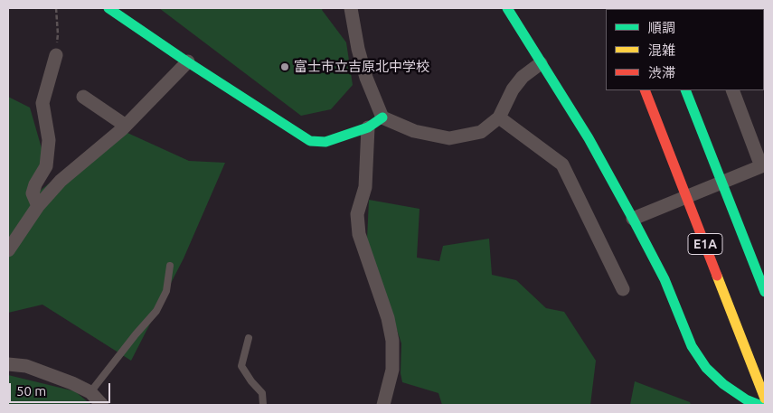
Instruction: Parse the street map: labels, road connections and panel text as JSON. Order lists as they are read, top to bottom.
{
  "streets": {
    "main road": ["E1A"]
  },
  "places": ["富士市立吉原北中学校"],
  "legend": ["順調", "混雑", "渋滞"],
  "scale_bar": "50 m"
}
